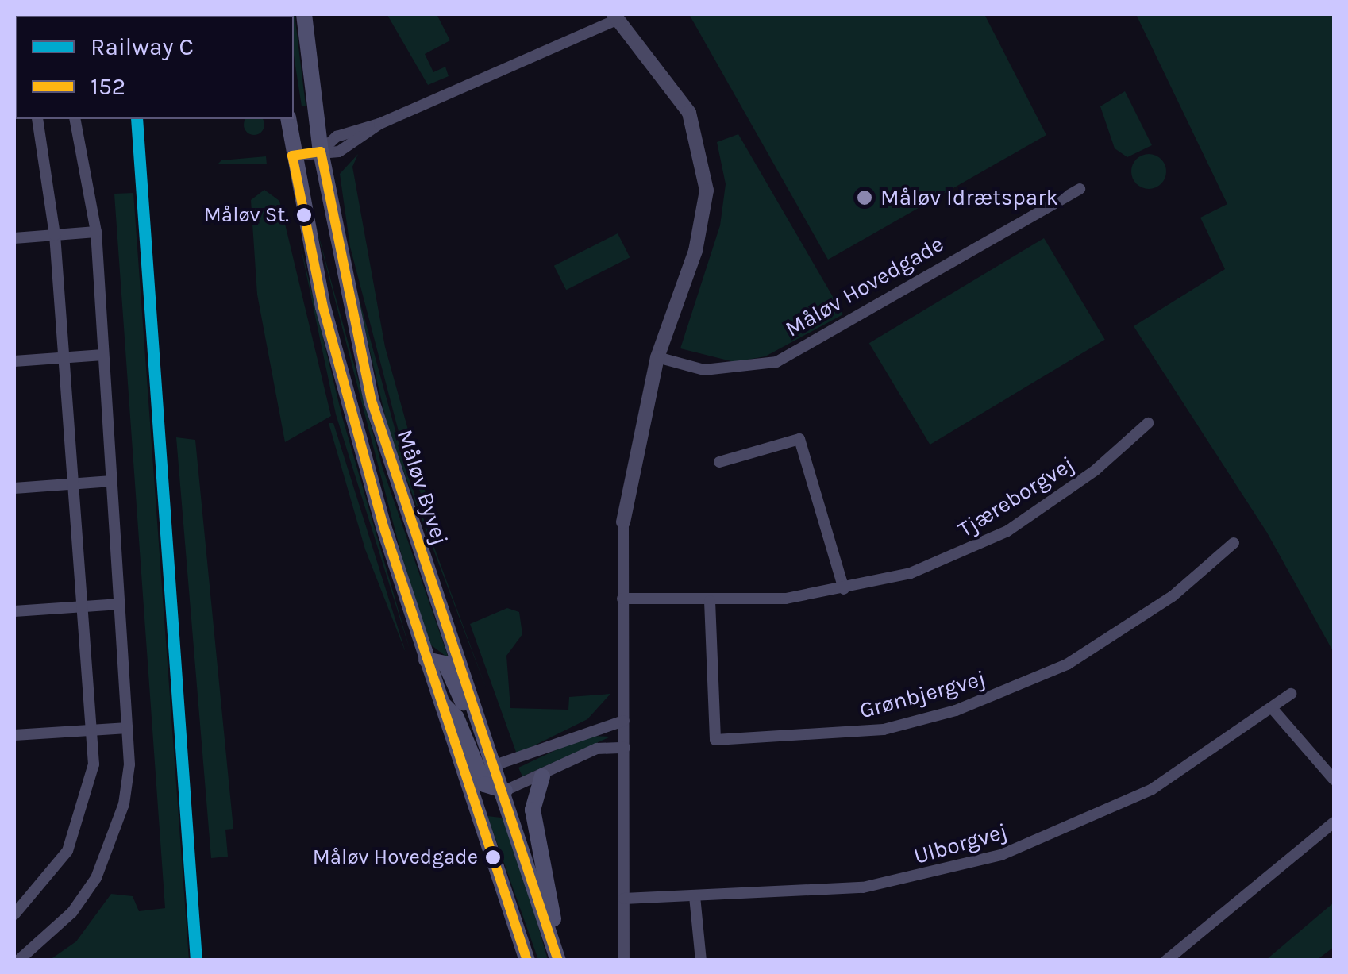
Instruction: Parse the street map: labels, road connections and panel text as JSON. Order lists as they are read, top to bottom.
{
  "streets": {
    "main road": ["Måløv Byvej"],
    "street": [
      "Måløv Hovedgade",
      "Tjæreborgvej",
      "Grønbjergvej",
      "Ulborgvej"
    ]
  },
  "crossings": [
    ["Tjæreborgvej", "Grønbjergvej"]
  ],
  "places": ["Måløv Idrætspark", "Måløv St.", "Måløv Hovedgade"],
  "lines": ["rail line C", "transit line 152"],
  "legend": ["Railway C", "152"]
}
